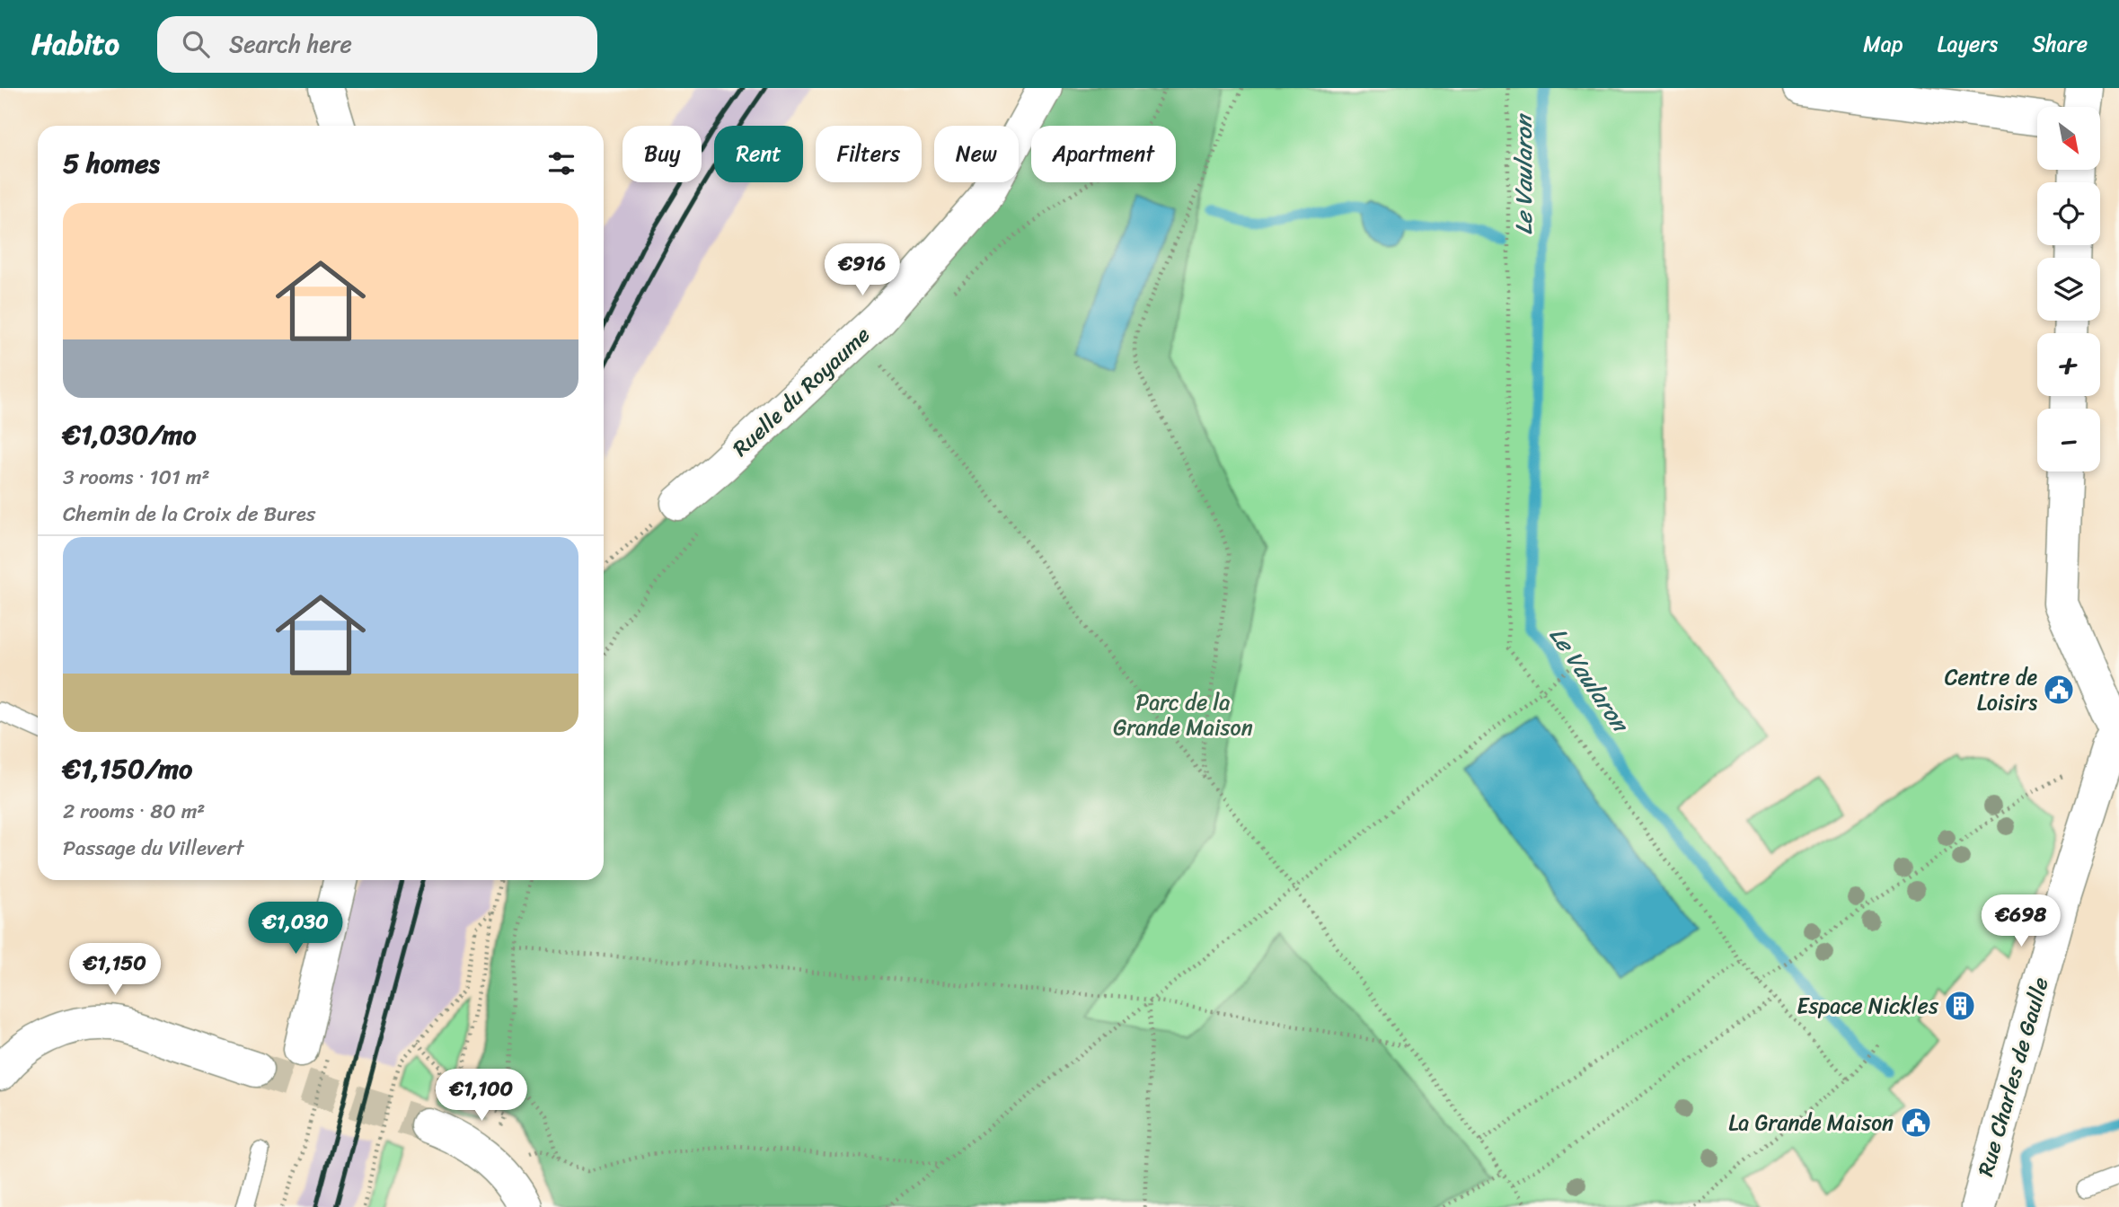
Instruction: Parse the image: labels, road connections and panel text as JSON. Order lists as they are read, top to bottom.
{
  "streets": {
    "street": ["Ruelle du Royaume", "Rue Charles de Gaulle"]
  },
  "water": ["Le Vaularon"],
  "parks": ["Parc de la Grande Maison"],
  "places": {
    "public building": ["Centre de Loisirs", "La Grande Maison"],
    "building": ["Espace Nickles"]
  },
  "north": "bottom right",
  "page": {
    "header": "Habito",
    "search": "Search here",
    "nav": ["Map", "Layers", "Share"],
    "map_buttons": ["+", "−"],
    "chip": [
      "Buy",
      "Rent",
      "Filters",
      "New",
      "Apartment"
    ],
    "heading": "5 homes",
    "list": [
      {
        "name": "€1,030/mo",
        "note": "3 rooms · 101 m² · Chemin de la Croix de Bures"
      },
      {
        "name": "€1,150/mo",
        "note": "2 rooms · 80 m² · Passage du Villevert"
      }
    ],
    "price": [
      "€916",
      "€698",
      "€1,030",
      "€1,150",
      "€1,100"
    ]
  }
}
